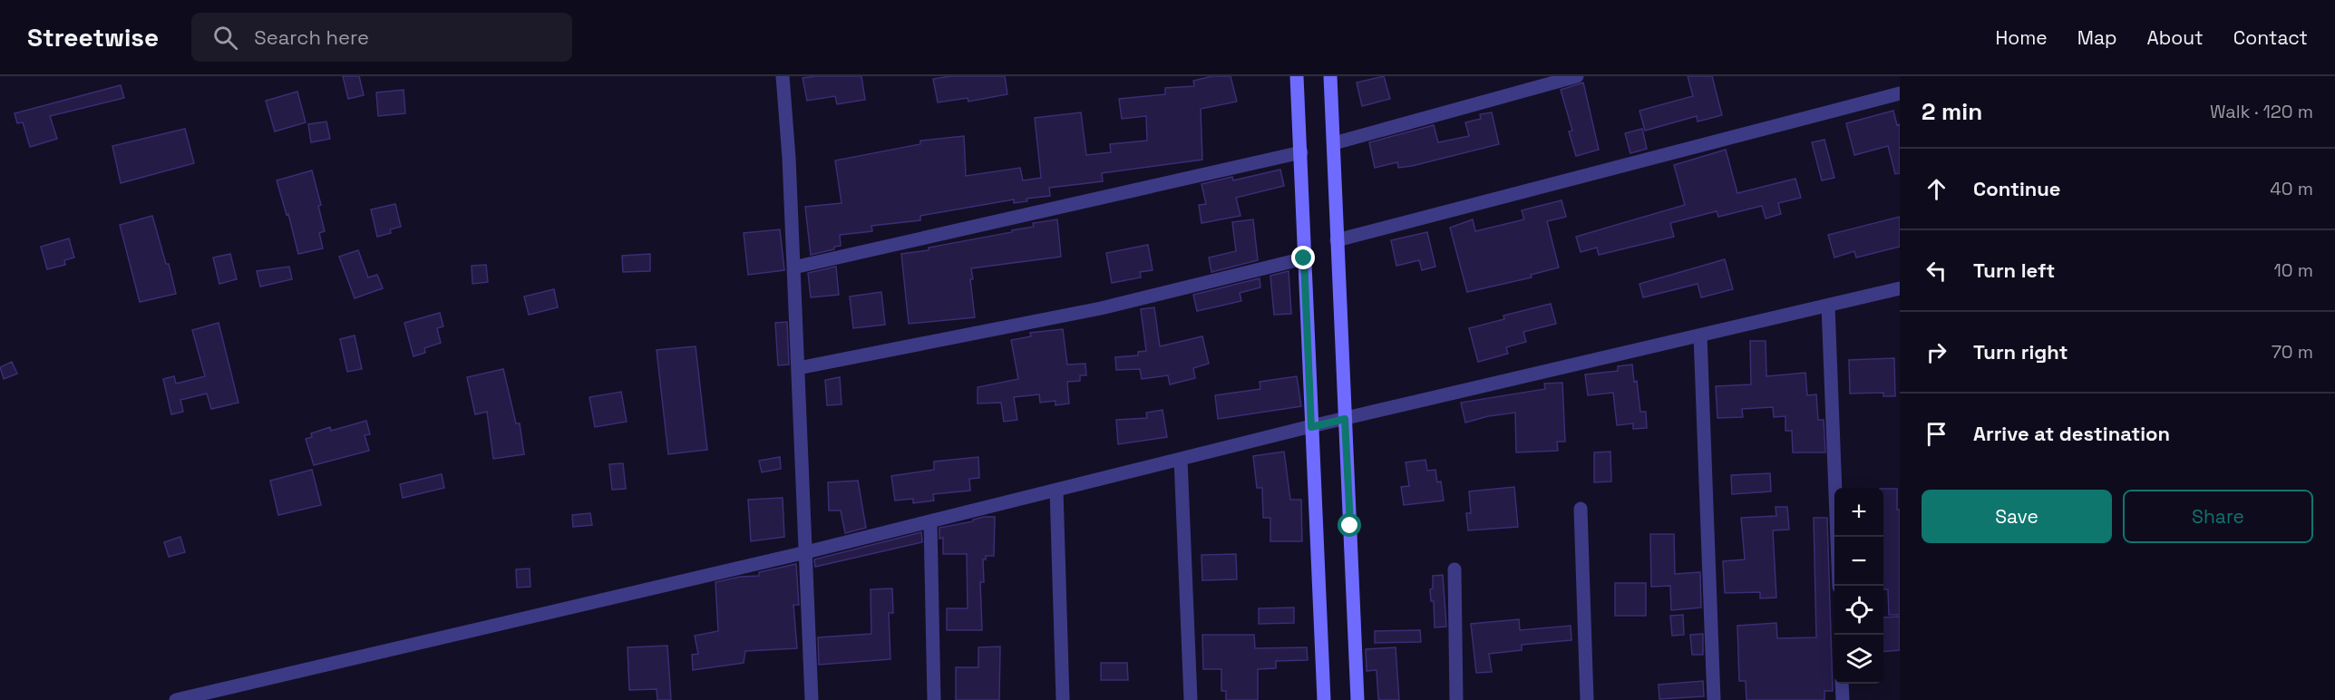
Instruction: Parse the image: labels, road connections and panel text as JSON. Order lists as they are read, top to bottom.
{
  "page": {
    "header": "Streetwise",
    "search": "Search here",
    "nav": [
      "Home",
      "Map",
      "About",
      "Contact"
    ],
    "heading": ["2 min", "Walk · 120 m"],
    "list": [
      ["Continue", "40 m"],
      ["Turn left", "10 m"],
      ["Turn right", "70 m"],
      "Arrive at destination"
    ],
    "buttons": ["Save", "Share"],
    "map_buttons": ["+", "−"]
  }
}
